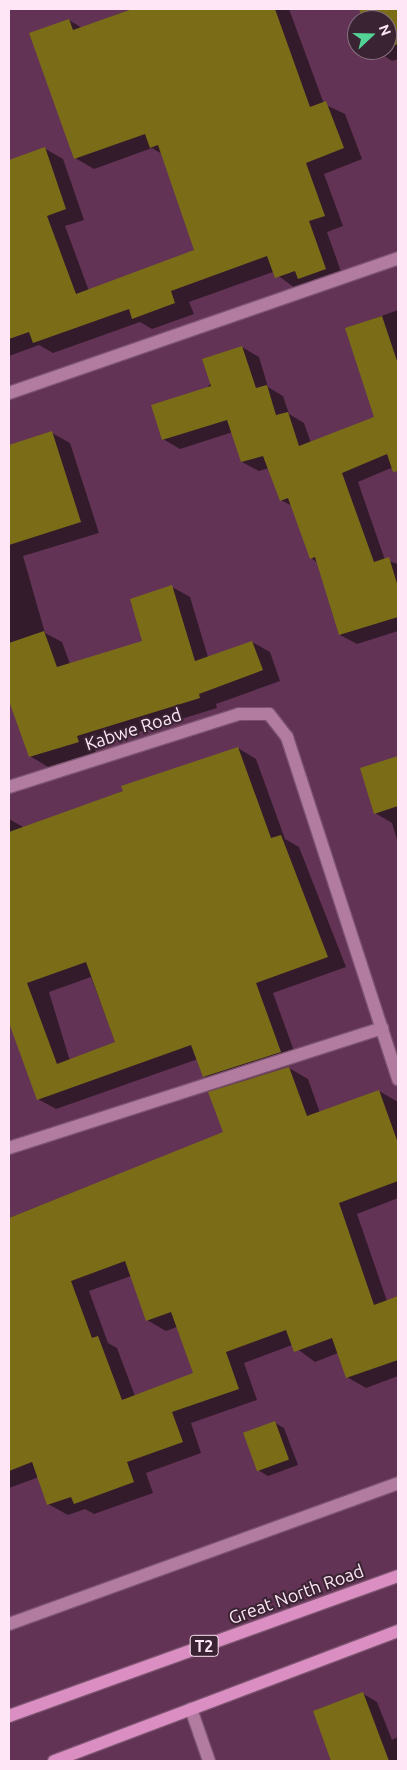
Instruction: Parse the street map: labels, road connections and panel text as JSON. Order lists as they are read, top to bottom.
{
  "streets": {
    "main road": ["Great North Road", "T2"],
    "street": ["Kabwe Road"]
  },
  "north": "right"
}
